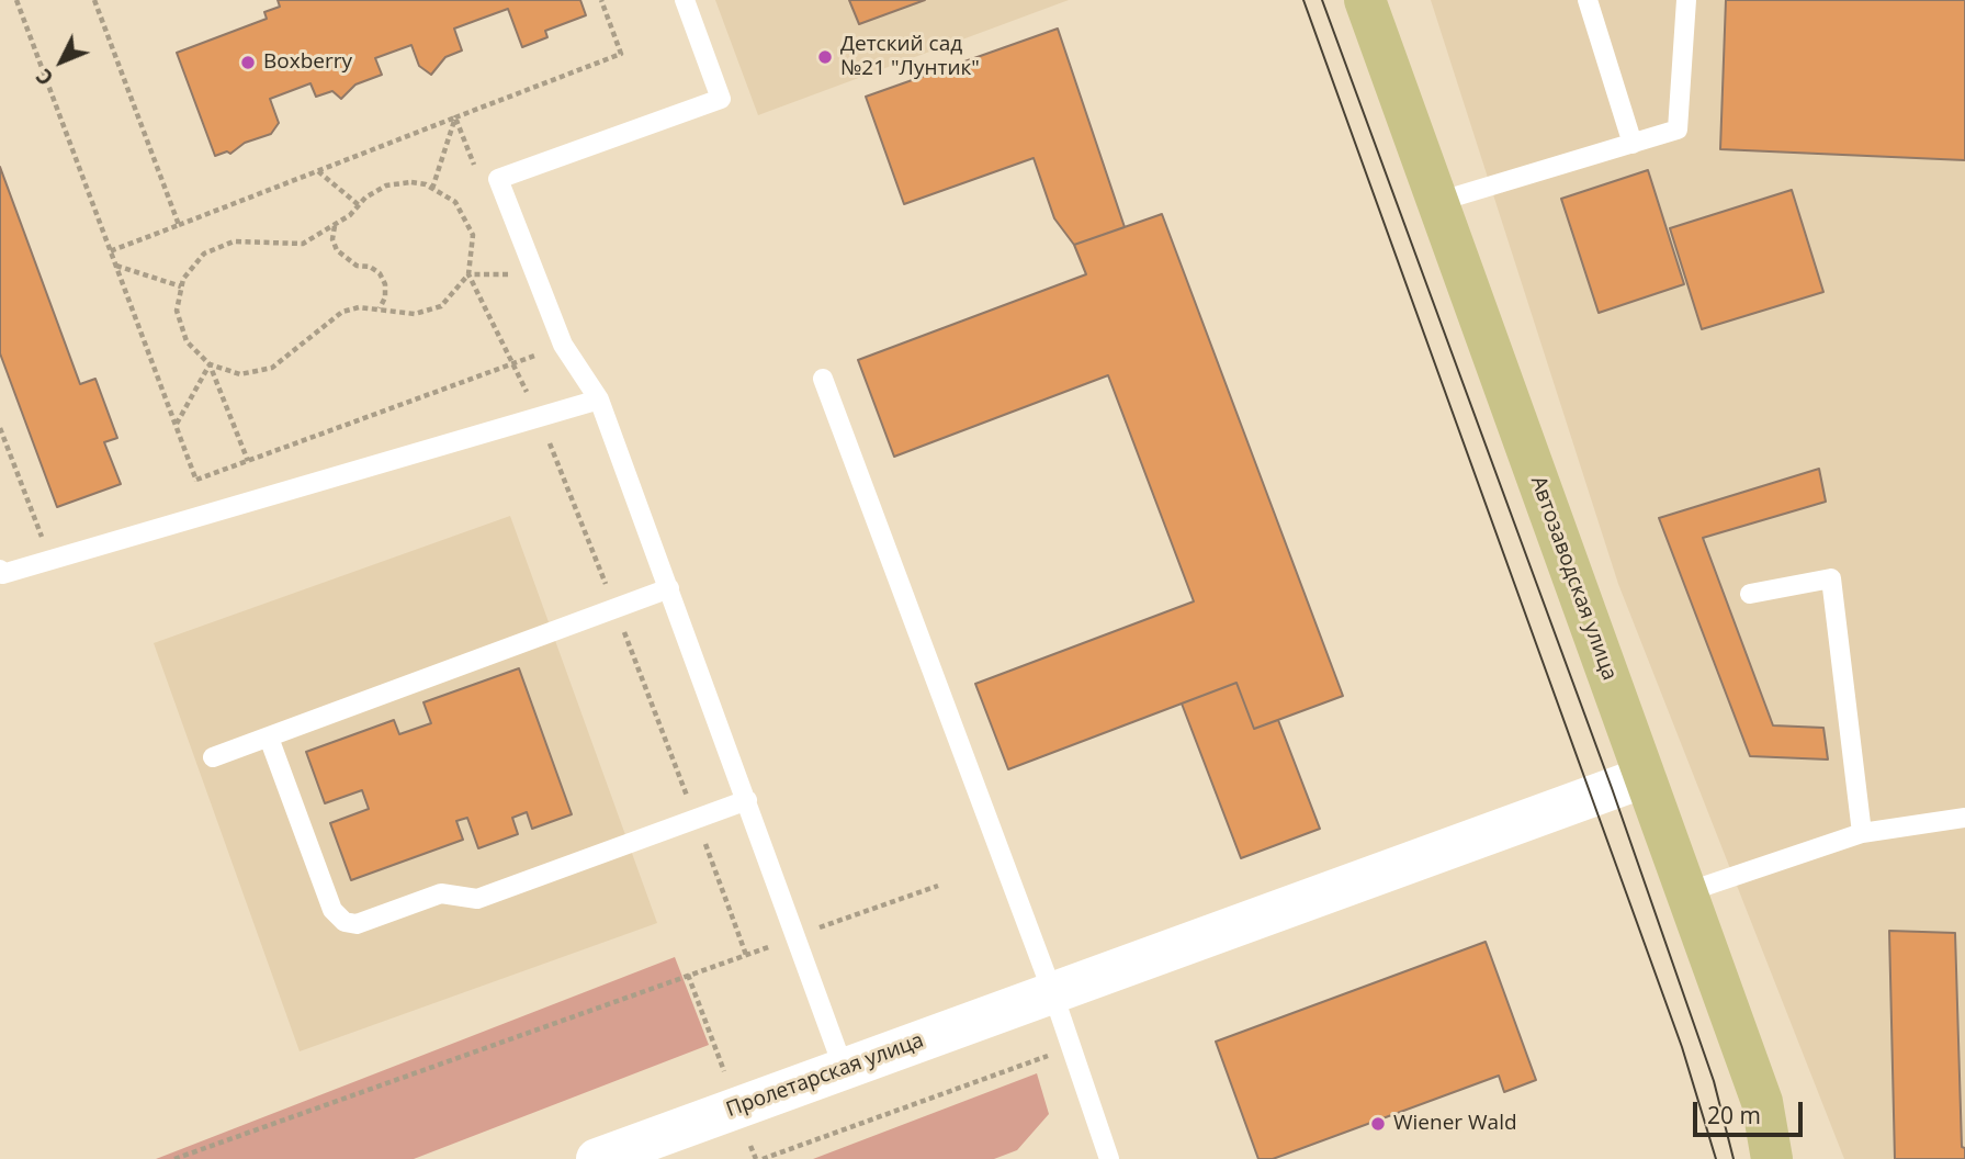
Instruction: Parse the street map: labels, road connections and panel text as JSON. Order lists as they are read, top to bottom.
{
  "streets": {
    "main road": ["Автозаводская улица"],
    "street": ["Пролетарская улица"]
  },
  "crossings": [
    ["Автозаводская улица", "Пролетарская улица"]
  ],
  "places": ["Детский сад №21 \"Лунтик\"", "Boxberry", "Wiener Wald"],
  "scale_bar": "20 m",
  "north": "bottom left"
}
